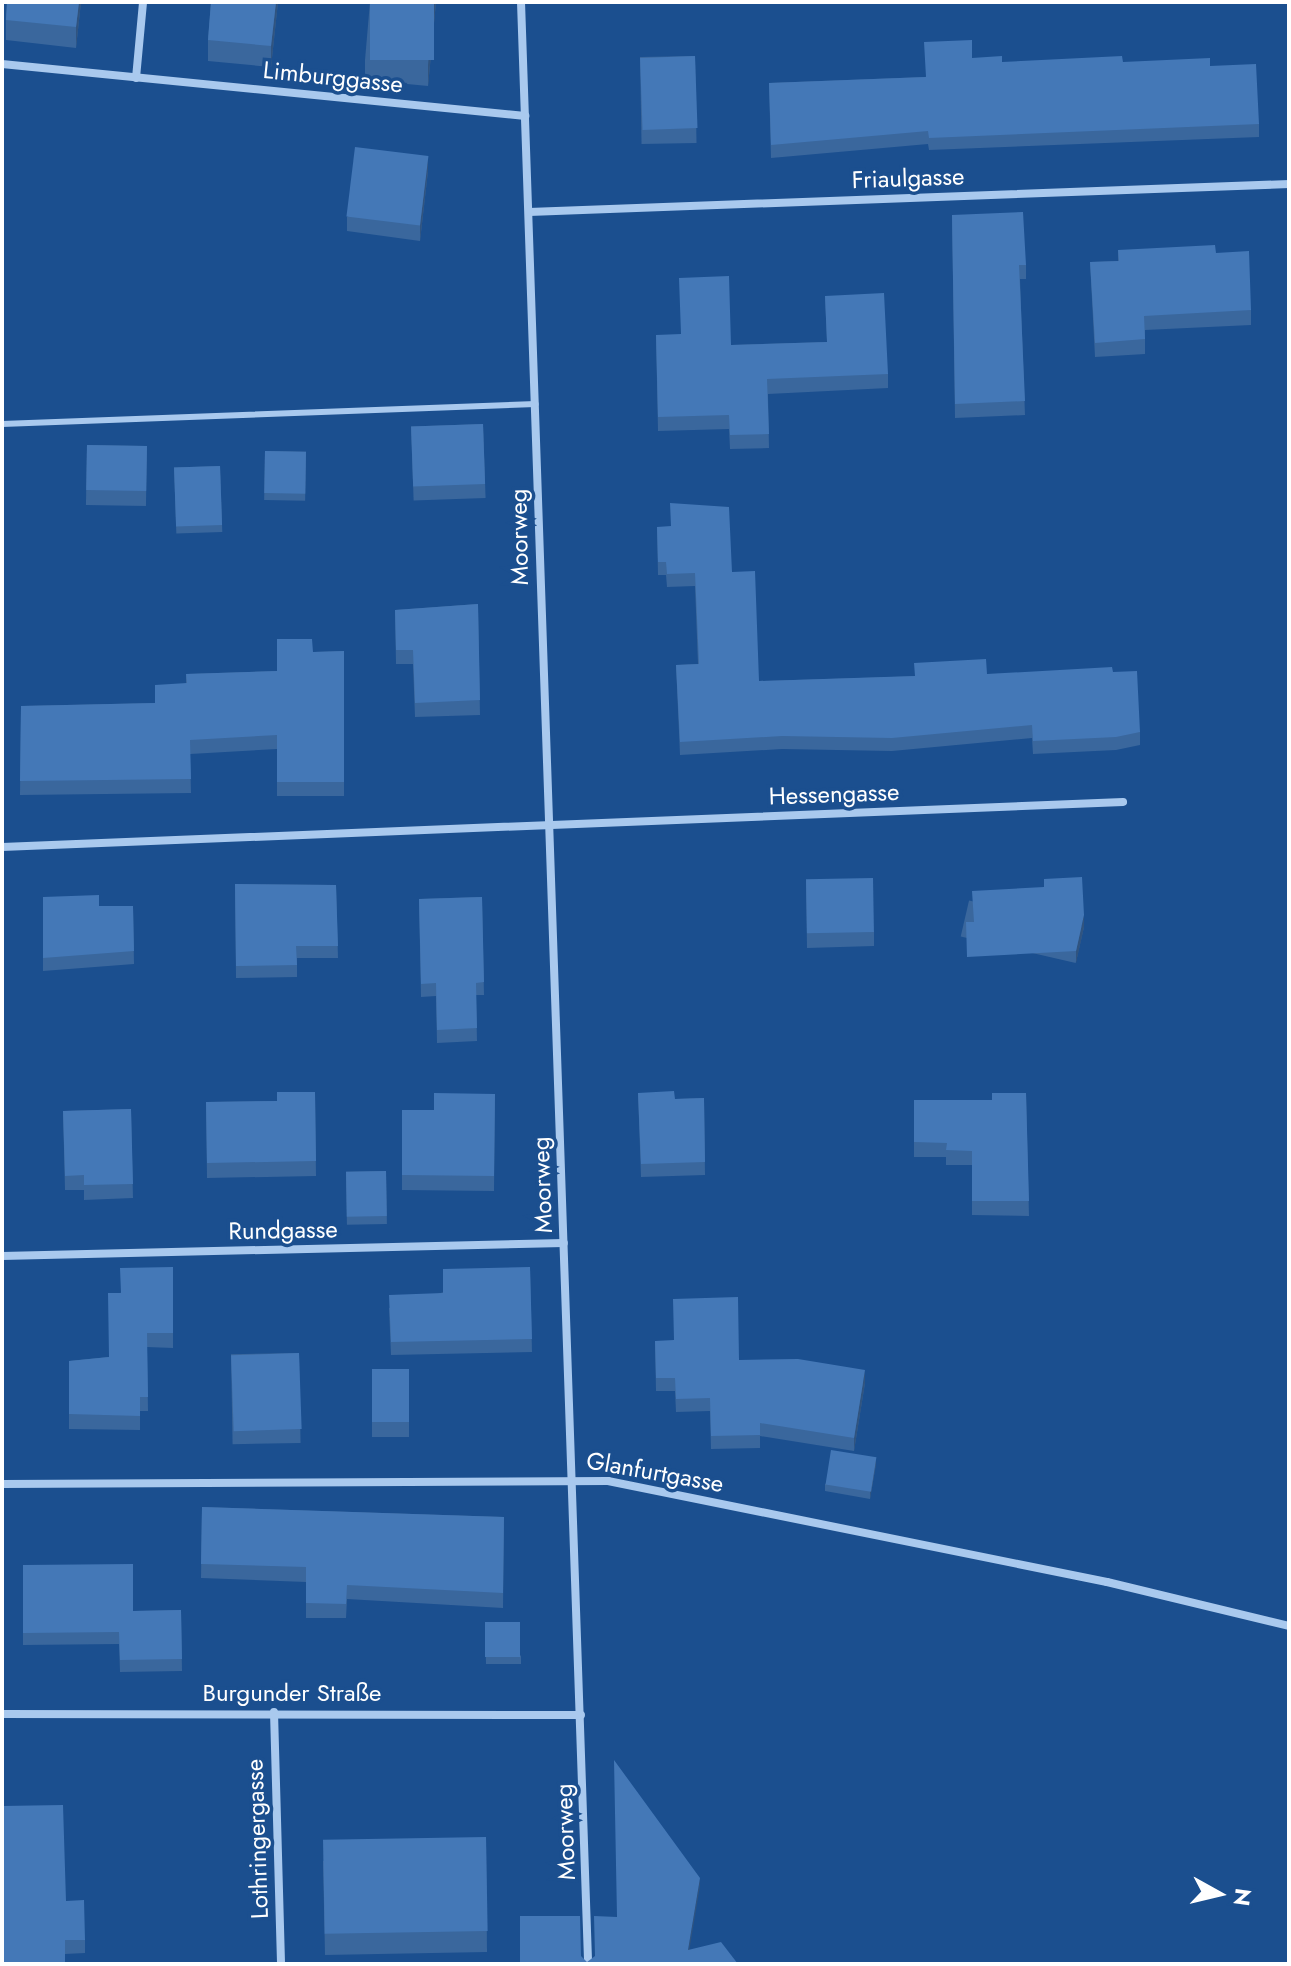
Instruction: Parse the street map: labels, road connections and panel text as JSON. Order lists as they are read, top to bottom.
{
  "streets": {
    "street": [
      "Limburggasse",
      "Friaulgasse",
      "Moorweg",
      "Hessengasse",
      "Rundgasse",
      "Glanfurtgasse",
      "Burgunder Straße",
      "Lothringergasse"
    ]
  },
  "crossings": [
    ["Limburggasse", "Moorweg"],
    ["Friaulgasse", "Moorweg"],
    ["Moorweg", "Hessengasse"],
    ["Moorweg", "Rundgasse"],
    ["Moorweg", "Glanfurtgasse"],
    ["Moorweg", "Burgunder Straße"],
    ["Burgunder Straße", "Lothringergasse"]
  ],
  "north": "right"
}
